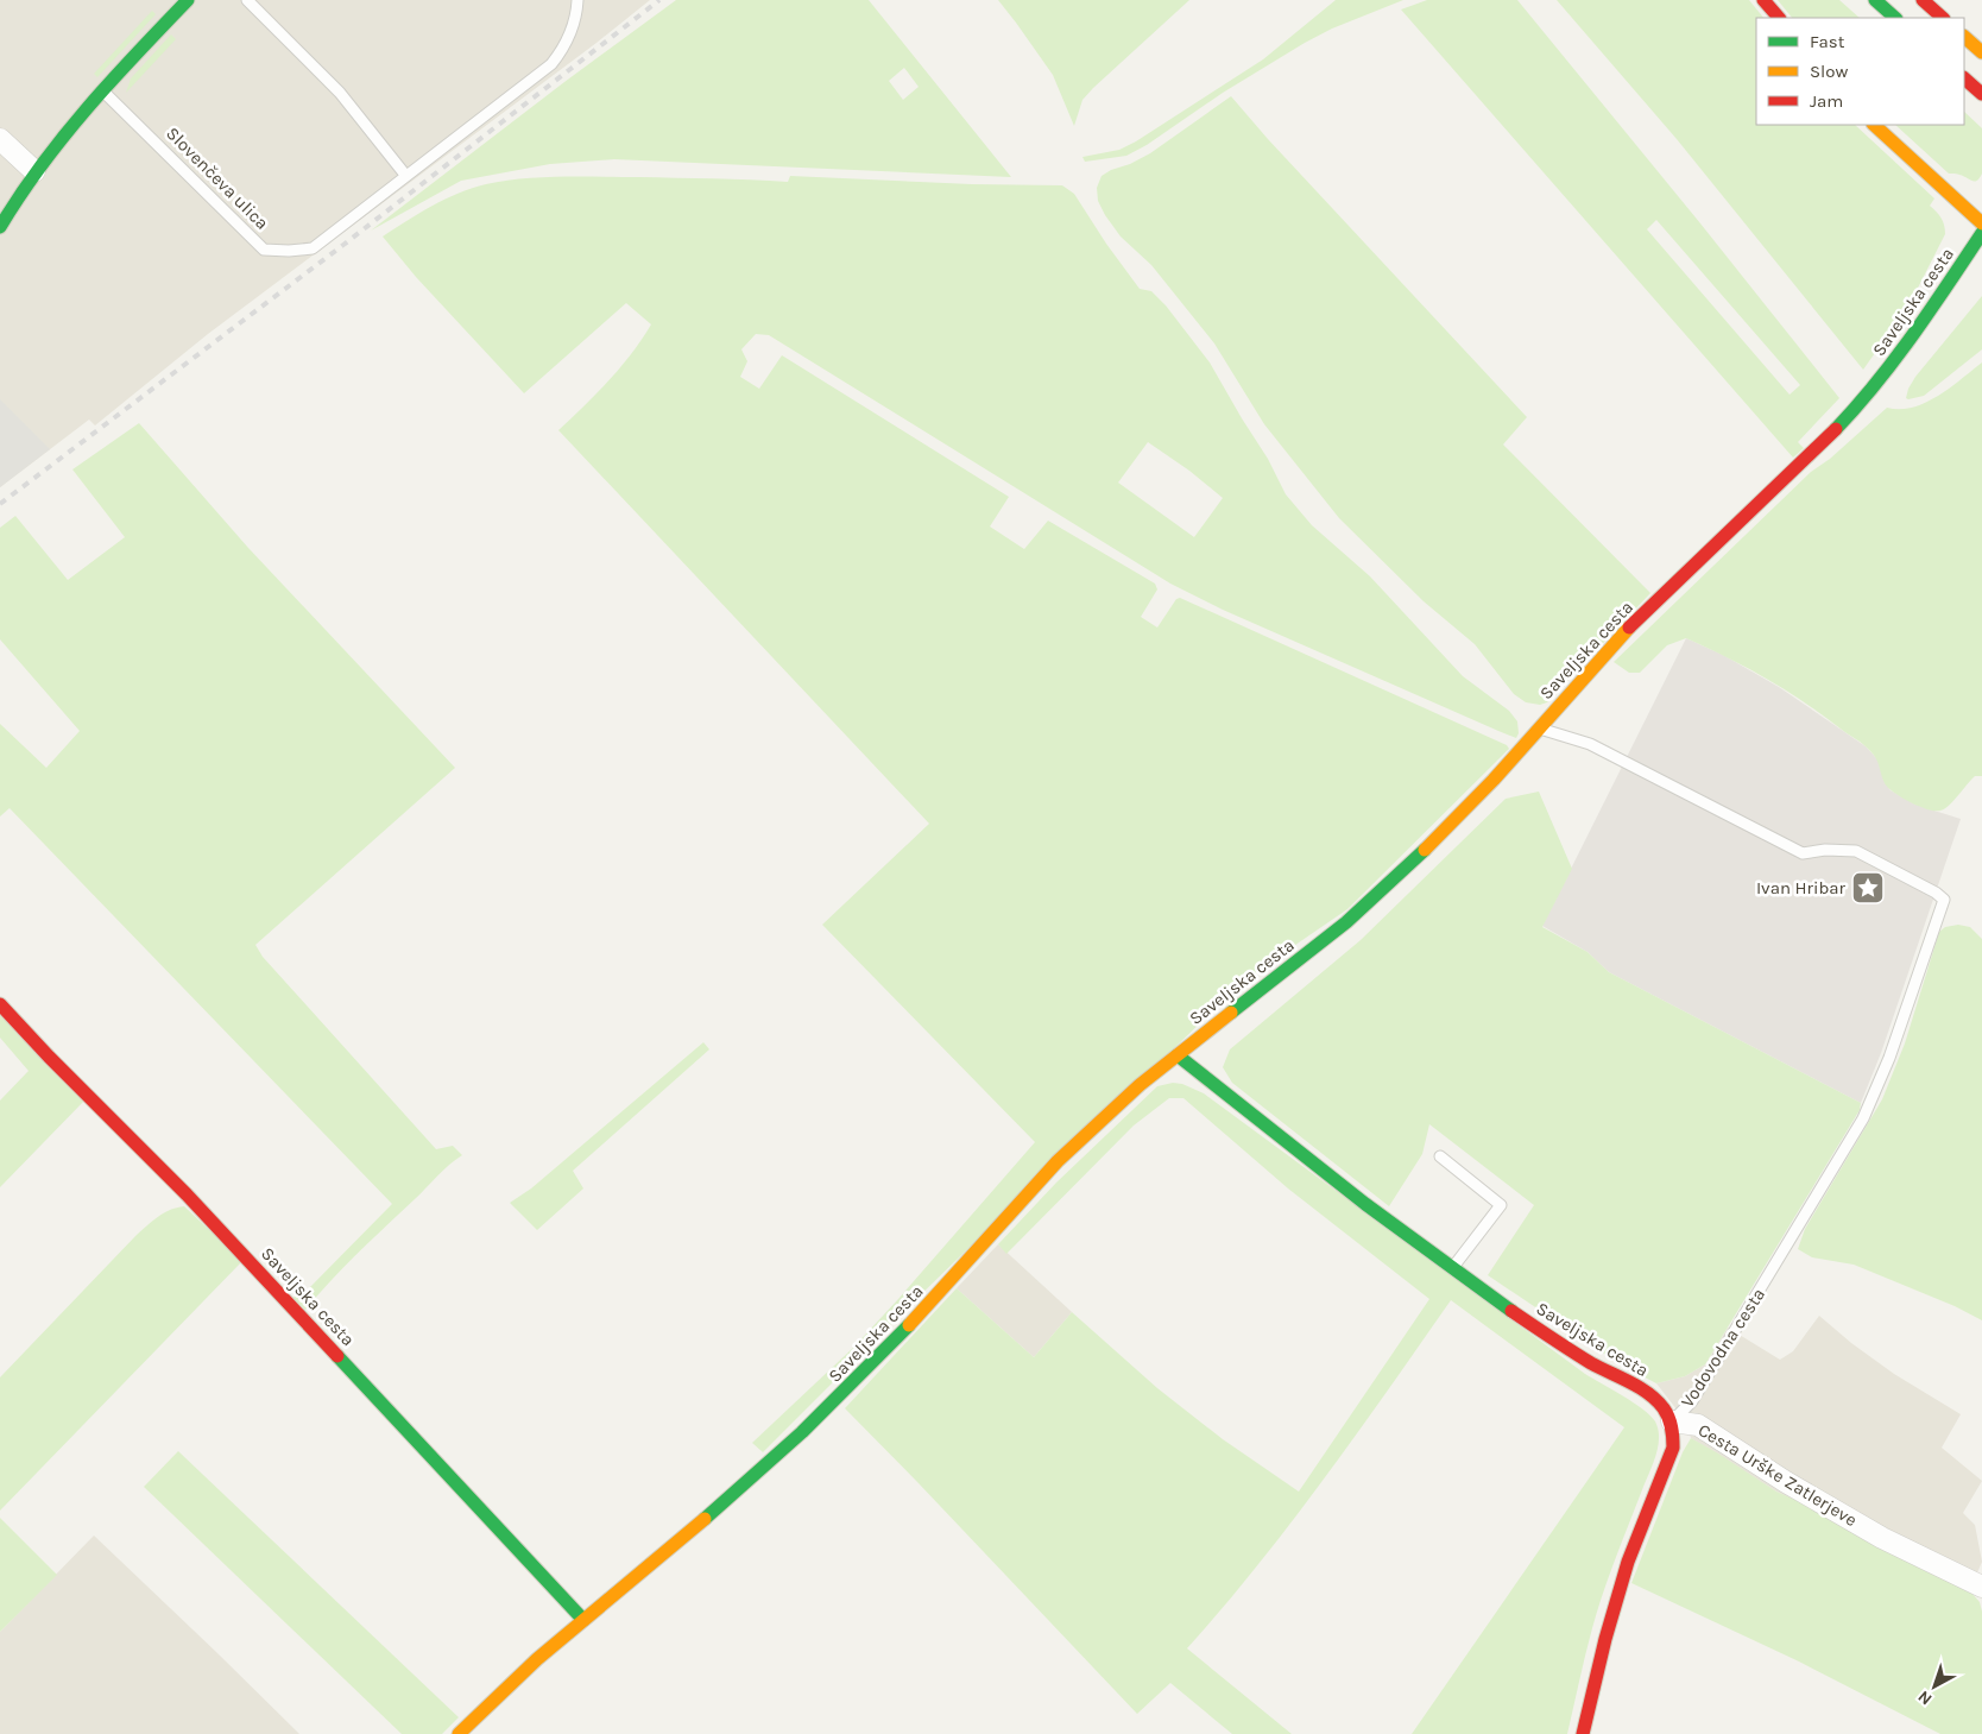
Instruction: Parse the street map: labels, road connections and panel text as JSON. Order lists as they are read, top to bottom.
{
  "streets": {
    "main road": ["Saveljska cesta", "Cesta Urške Zatlerjeve"],
    "lane": ["Slovenčeva ulica", "Vodovodna cesta"]
  },
  "crossings": [
    ["Saveljska cesta", "Vodovodna cesta"],
    ["Saveljska cesta", "Cesta Urške Zatlerjeve"],
    ["Vodovodna cesta", "Cesta Urške Zatlerjeve"]
  ],
  "places": {
    "place": ["Ivan Hribar"]
  },
  "legend": ["Fast", "Slow", "Jam"],
  "north": "bottom left"
}
